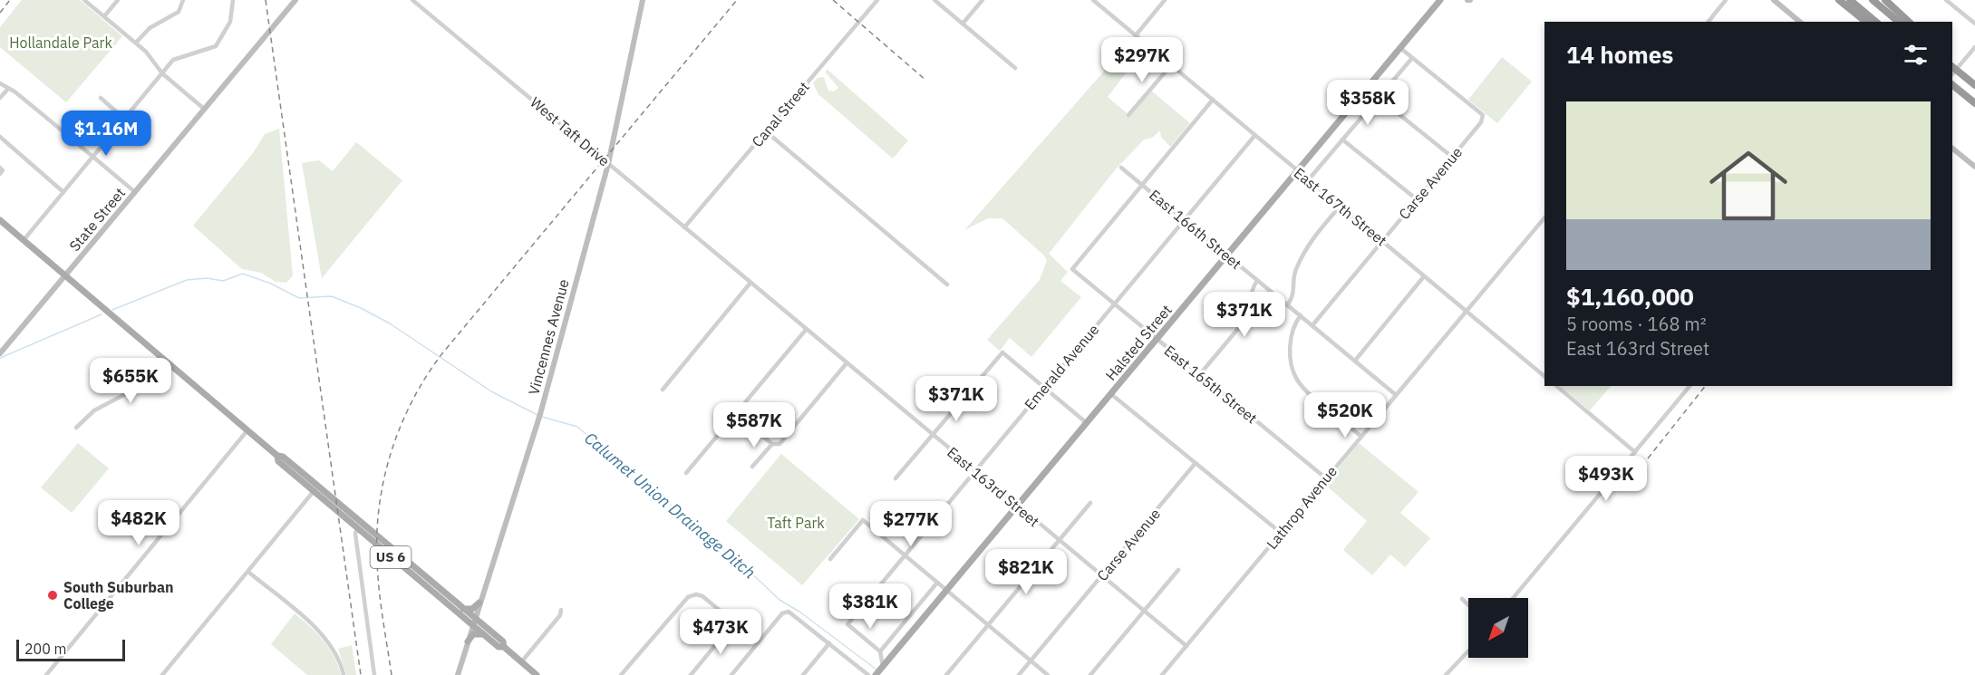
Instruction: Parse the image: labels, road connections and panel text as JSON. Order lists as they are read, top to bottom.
{
  "streets": {
    "main road": ["Halsted Street", "US 6"],
    "street": [
      "Canal Street",
      "West Taft Drive",
      "Carse Avenue",
      "East 167th Street",
      "State Street",
      "East 166th Street",
      "Vincennes Avenue",
      "Emerald Avenue",
      "East 165th Street",
      "East 163rd Street",
      "Lathrop Avenue"
    ]
  },
  "crossings": [
    ["Canal Street", "West Taft Drive"],
    ["West Taft Drive", "Vincennes Avenue"],
    ["West Taft Drive", "East 163rd Street"],
    ["Carse Avenue", "East 167th Street"],
    ["Carse Avenue", "East 166th Street"],
    ["Carse Avenue", "East 163rd Street"],
    ["East 167th Street", "Halsted Street"],
    ["East 167th Street", "Emerald Avenue"],
    ["East 167th Street", "Lathrop Avenue"],
    ["State Street", "US 6"],
    ["East 166th Street", "Halsted Street"],
    ["East 166th Street", "Emerald Avenue"],
    ["East 166th Street", "East 165th Street"],
    ["East 166th Street", "Lathrop Avenue"],
    ["Vincennes Avenue", "US 6"],
    ["Halsted Street", "East 165th Street"],
    ["Halsted Street", "East 163rd Street"],
    ["Emerald Avenue", "East 165th Street"],
    ["Emerald Avenue", "East 163rd Street"],
    ["East 165th Street", "Lathrop Avenue"],
    ["East 163rd Street", "Lathrop Avenue"]
  ],
  "water": ["Calumet Union Drainage Ditch"],
  "parks": ["Hollandale Park", "Taft Park"],
  "places": ["South Suburban College"],
  "scale_bar": "200 m",
  "north": "bottom left",
  "page": {
    "heading": "14 homes",
    "price": [
      "$297K",
      "$358K",
      "$1.16M",
      "$371K",
      "$655K",
      "$371K",
      "$520K",
      "$587K",
      "$493K",
      "$482K",
      "$277K",
      "$821K",
      "$381K",
      "$473K"
    ],
    "list": [
      {
        "name": "$1,160,000",
        "note": "5 rooms · 168 m² · East 163rd Street"
      }
    ],
    "scale": "200 m"
  }
}
